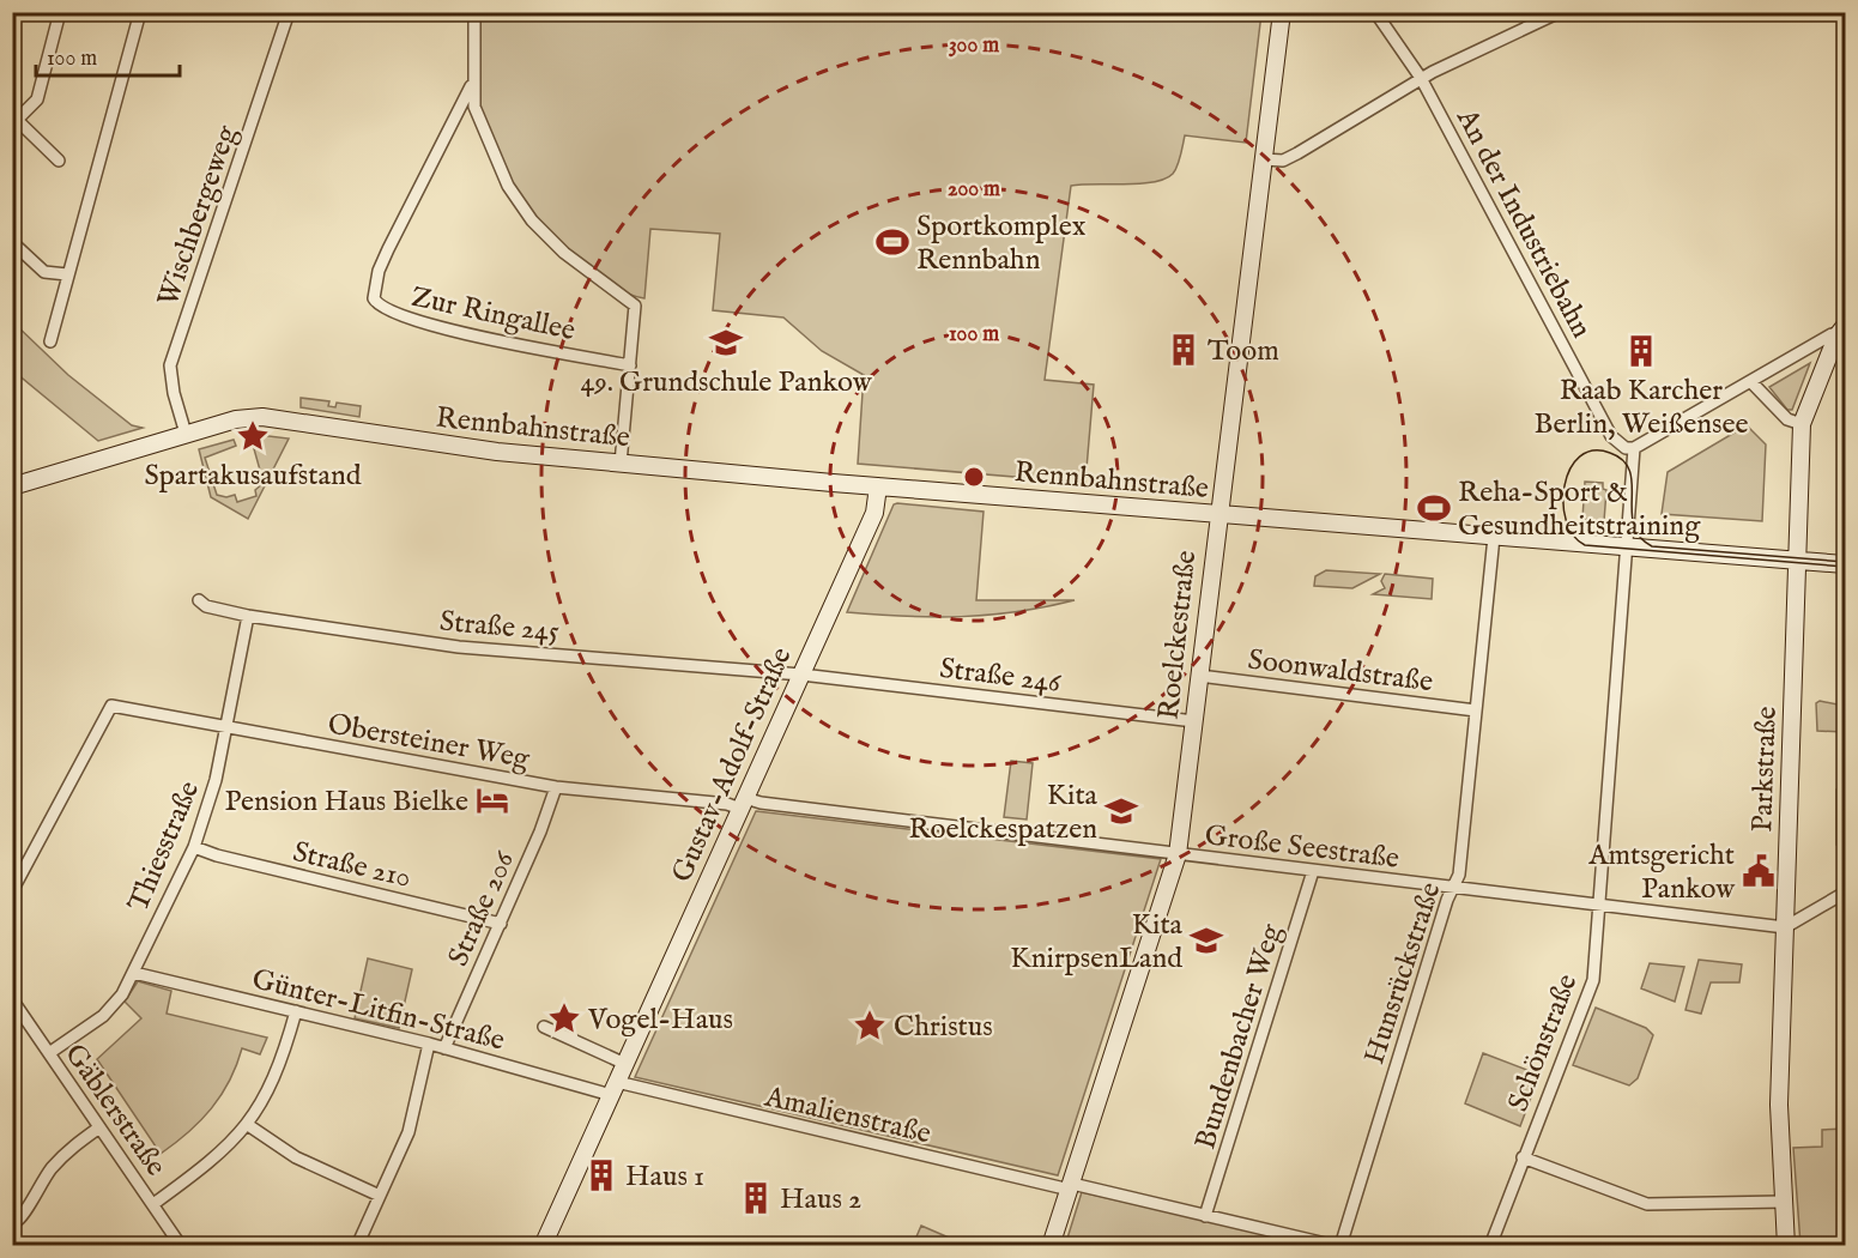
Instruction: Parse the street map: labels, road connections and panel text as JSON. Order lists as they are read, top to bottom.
{
  "streets": {
    "street": [
      "Wischbergeweg",
      "An der Industriebahn",
      "Zur Ringallee",
      "Rennbahnstraße",
      "Straße 245",
      "Roelckestraße",
      "Soonwaldstraße",
      "Straße 246",
      "Obersteiner Weg",
      "Gustav-Adolf-Straße",
      "Parkstraße",
      "Thiesstraße",
      "Große Seestraße",
      "Straße 210",
      "Straße 206",
      "Hunsrückstraße",
      "Günter-Litfin-Straße",
      "Bundenbacher Weg",
      "Schönstraße",
      "Gäblerstraße",
      "Amalienstraße"
    ]
  },
  "crossings": [
    ["Wischbergeweg", "Rennbahnstraße"],
    ["An der Industriebahn", "Schönstraße"],
    ["Zur Ringallee", "Rennbahnstraße"],
    ["Rennbahnstraße", "Roelckestraße"],
    ["Rennbahnstraße", "Gustav-Adolf-Straße"],
    ["Rennbahnstraße", "Parkstraße"],
    ["Rennbahnstraße", "Hunsrückstraße"],
    ["Rennbahnstraße", "Schönstraße"],
    ["Straße 245", "Straße 246"],
    ["Straße 245", "Gustav-Adolf-Straße"],
    ["Straße 245", "Thiesstraße"],
    ["Roelckestraße", "Soonwaldstraße"],
    ["Roelckestraße", "Straße 246"],
    ["Roelckestraße", "Große Seestraße"],
    ["Roelckestraße", "Amalienstraße"],
    ["Soonwaldstraße", "Hunsrückstraße"],
    ["Straße 246", "Gustav-Adolf-Straße"],
    ["Obersteiner Weg", "Gustav-Adolf-Straße"],
    ["Obersteiner Weg", "Thiesstraße"],
    ["Obersteiner Weg", "Große Seestraße"],
    ["Obersteiner Weg", "Straße 206"],
    ["Gustav-Adolf-Straße", "Große Seestraße"],
    ["Gustav-Adolf-Straße", "Günter-Litfin-Straße"],
    ["Gustav-Adolf-Straße", "Amalienstraße"],
    ["Parkstraße", "Große Seestraße"],
    ["Thiesstraße", "Straße 210"],
    ["Thiesstraße", "Günter-Litfin-Straße"],
    ["Thiesstraße", "Gäblerstraße"],
    ["Große Seestraße", "Hunsrückstraße"],
    ["Große Seestraße", "Bundenbacher Weg"],
    ["Große Seestraße", "Schönstraße"],
    ["Straße 210", "Straße 206"],
    ["Straße 206", "Günter-Litfin-Straße"],
    ["Hunsrückstraße", "Amalienstraße"],
    ["Günter-Litfin-Straße", "Amalienstraße"],
    ["Bundenbacher Weg", "Amalienstraße"]
  ],
  "places": {
    "sports": ["Sportkomplex Rennbahn", "Reha-Sport & Gesundheitstraining"],
    "school or university": ["49. Grundschule Pankow", "Kita Roelckespatzen", "Kita KnirpsenLand"],
    "building": [
      "Toom",
      "Raab Karcher Berlin, Weißensee",
      "Haus 1",
      "Haus 2"
    ],
    "place": ["Spartakusaufstand", "Vogel-Haus", "Christus"],
    "hotel": ["Pension Haus Bielke"],
    "public building": ["Amtsgericht Pankow"]
  },
  "scale_bar": "100 m",
  "rings": ["300 m", "200 m", "100 m"]
}
